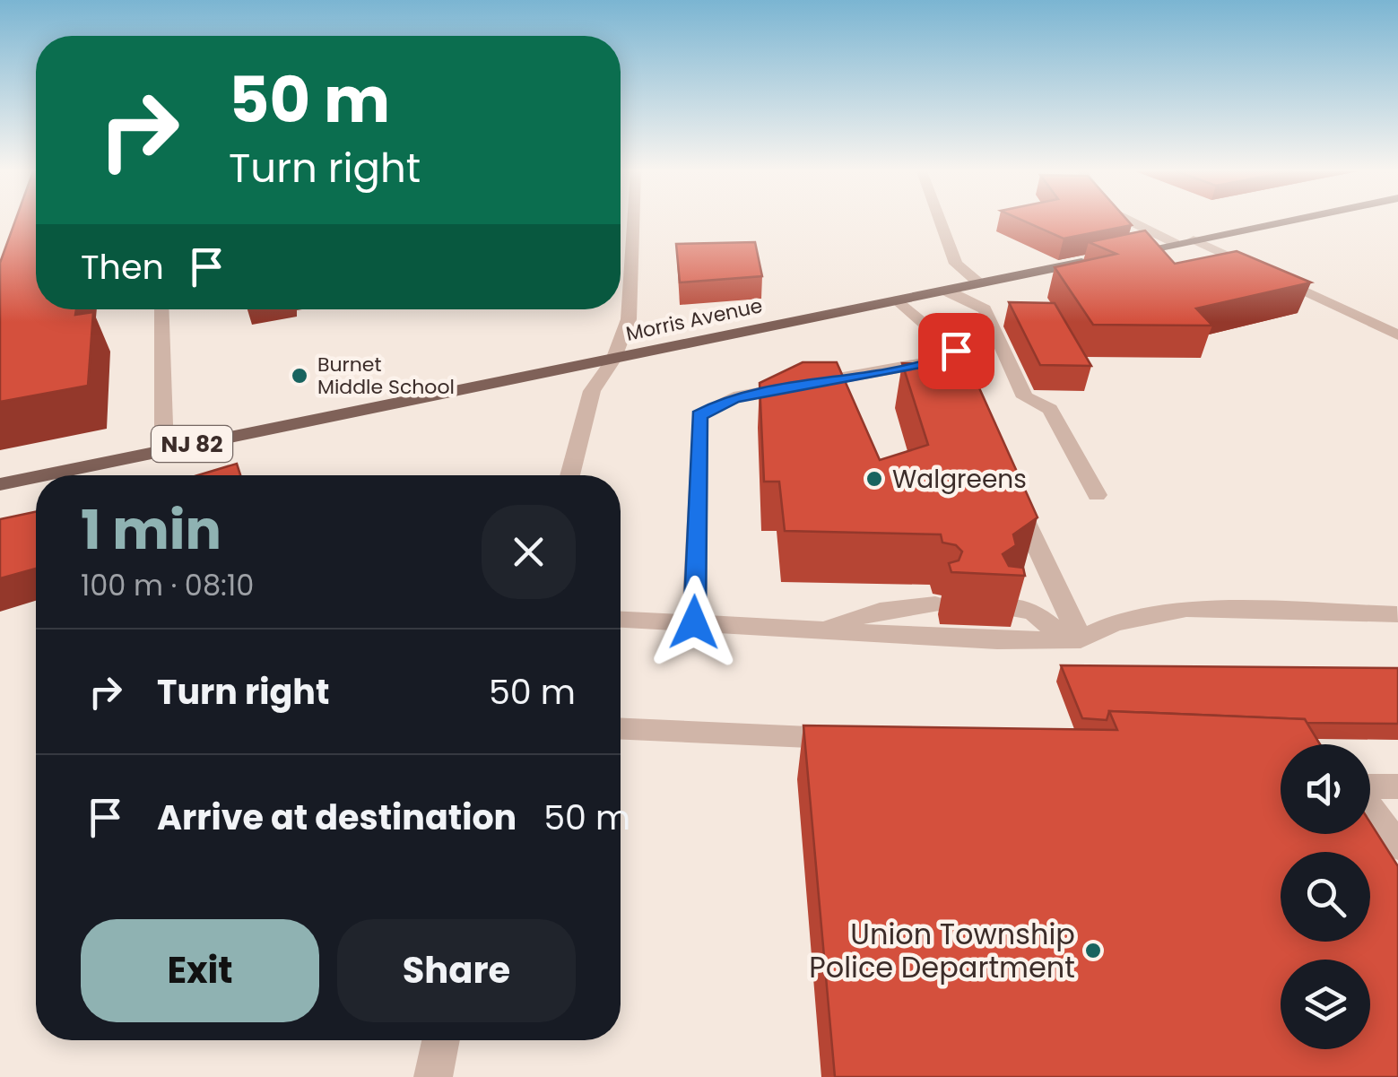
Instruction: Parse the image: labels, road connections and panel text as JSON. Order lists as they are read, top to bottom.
{
  "streets": {
    "main road": ["Morris Avenue", "NJ 82"]
  },
  "places": ["Burnet Middle School", "Walgreens", "Union Township Police Department"],
  "page": {
    "turn": ["50 m", "Turn right"],
    "then": "Then",
    "heading": ["1 min", "100 m · 08:10"],
    "list": [
      {
        "name": "Turn right",
        "value": "50 m"
      },
      {
        "name": "Arrive at destination",
        "value": "50 m"
      }
    ],
    "buttons": ["Exit", "Share"]
  }
}
